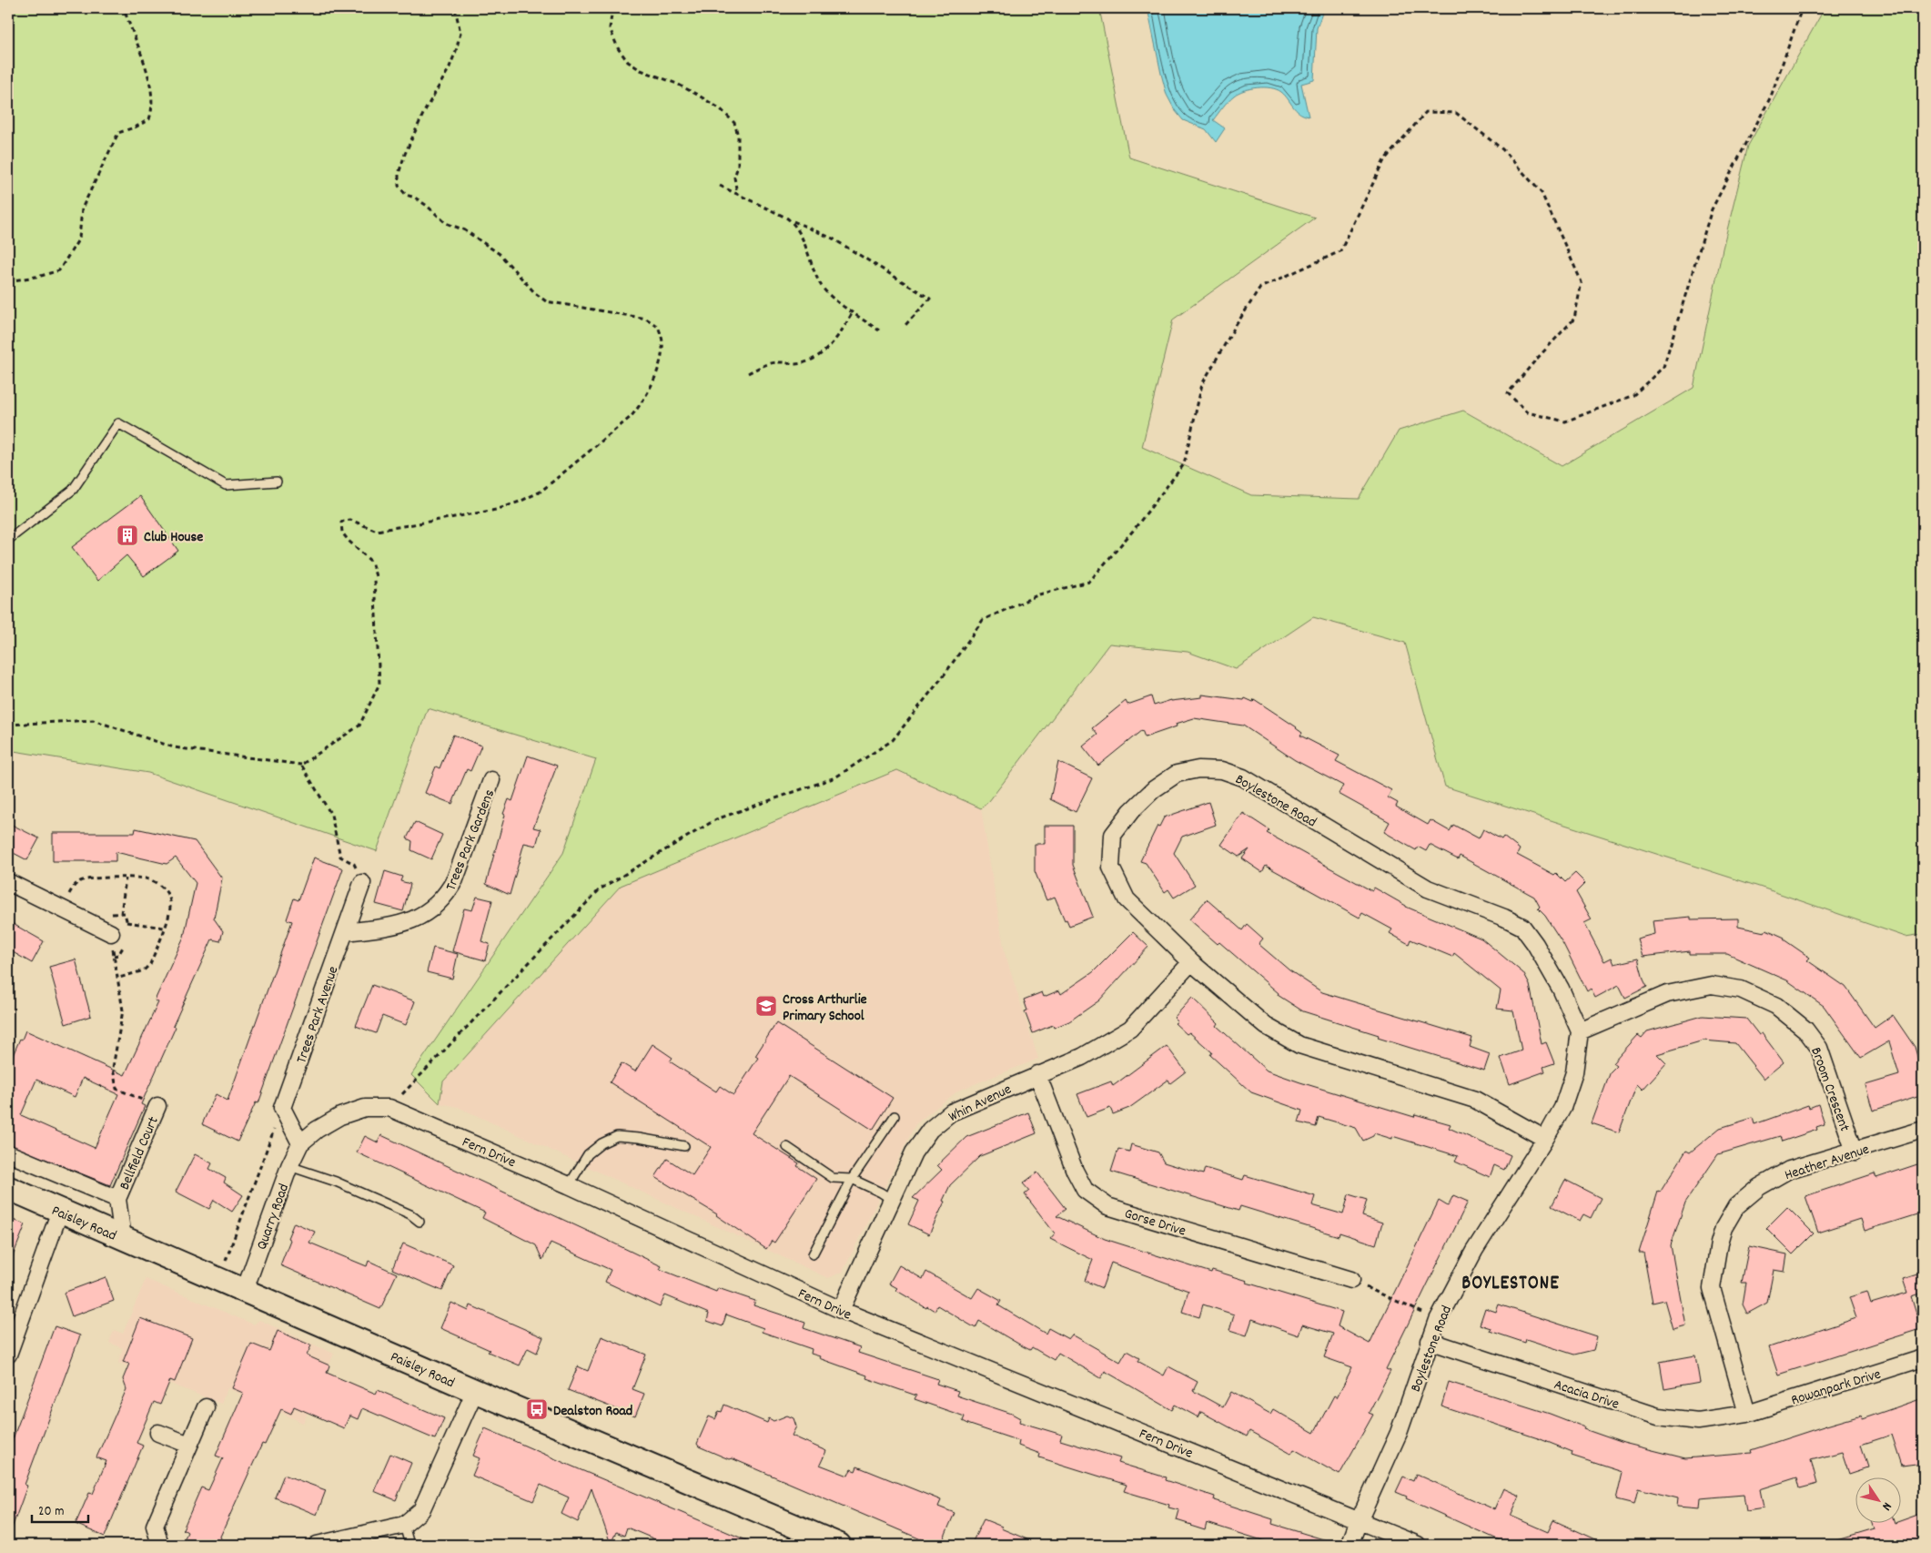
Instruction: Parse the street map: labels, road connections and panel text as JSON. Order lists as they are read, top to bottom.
{
  "streets": {
    "main road": ["Paisley Road"],
    "street": [
      "Boylestone Road",
      "Trees Park Gardens",
      "Trees Park Avenue",
      "Broom Crescent",
      "Whin Avenue",
      "Fern Drive",
      "Bellfield Court",
      "Heather Avenue",
      "Quarry Road",
      "Gorse Drive",
      "Rowanpark Drive",
      "Acacia Drive"
    ]
  },
  "crossings": [
    ["Boylestone Road", "Broom Crescent"],
    ["Boylestone Road", "Whin Avenue"],
    ["Boylestone Road", "Fern Drive"],
    ["Boylestone Road", "Acacia Drive"],
    ["Trees Park Gardens", "Trees Park Avenue"],
    ["Broom Crescent", "Heather Avenue"],
    ["Whin Avenue", "Fern Drive"],
    ["Whin Avenue", "Gorse Drive"],
    ["Fern Drive", "Quarry Road"],
    ["Bellfield Court", "Paisley Road"],
    ["Heather Avenue", "Rowanpark Drive"],
    ["Heather Avenue", "Acacia Drive"],
    ["Quarry Road", "Paisley Road"],
    ["Rowanpark Drive", "Acacia Drive"]
  ],
  "districts": ["BOYLESTONE"],
  "places": {
    "building": ["Club House"],
    "school or university": ["Cross Arthurlie Primary School"],
    "bus stop": ["Dealston Road"]
  },
  "scale_bar": "20 m",
  "north": "bottom right"
}
